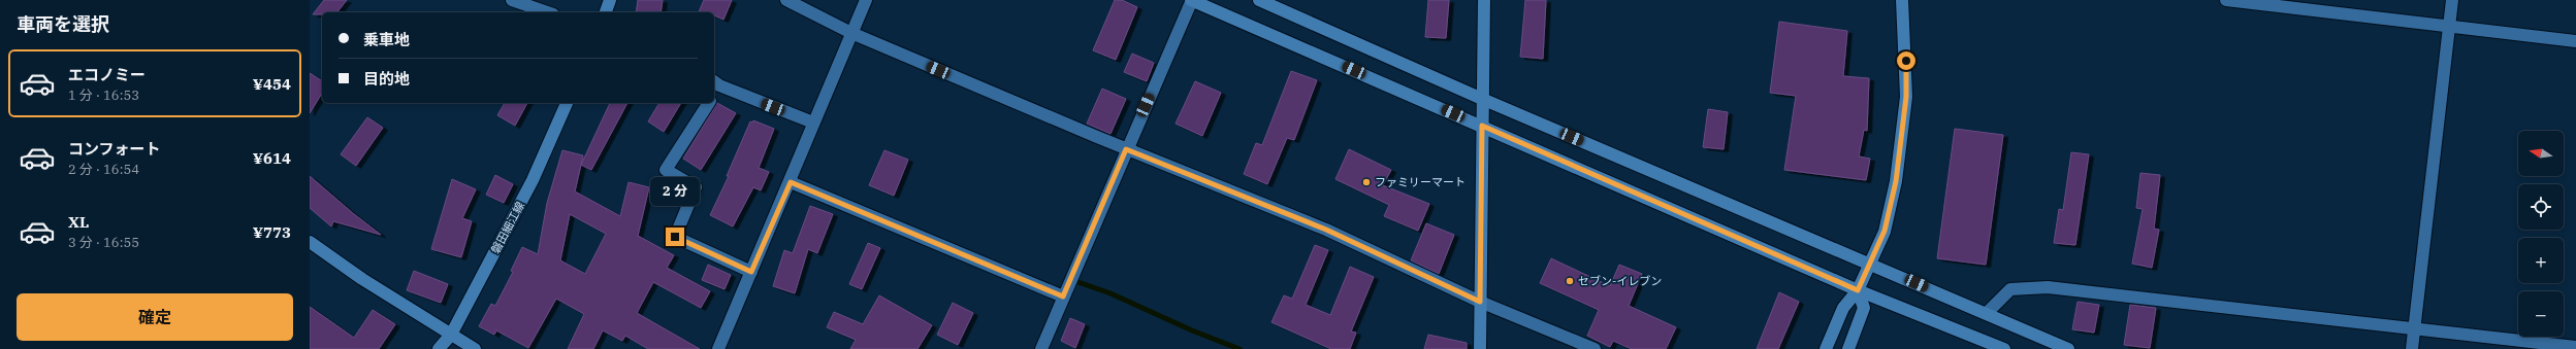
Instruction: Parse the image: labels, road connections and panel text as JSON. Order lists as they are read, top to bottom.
{
  "streets": {
    "street": ["磐田細江線"]
  },
  "places": ["ファミリーマート", "セブン-イレブン"],
  "north": "left",
  "page": {
    "heading": "車両を選択",
    "banner": ["乗車地", "目的地"],
    "list": [
      {
        "name": "エコノミー",
        "note": "1 分 · 16:53",
        "value": "¥454"
      },
      {
        "name": "コンフォート",
        "note": "2 分 · 16:54",
        "value": "¥614"
      },
      {
        "name": "XL",
        "note": "3 分 · 16:55",
        "value": "¥773"
      }
    ],
    "map_buttons": ["+", "−"],
    "bubble": "2 分",
    "buttons": "確定"
  }
}
